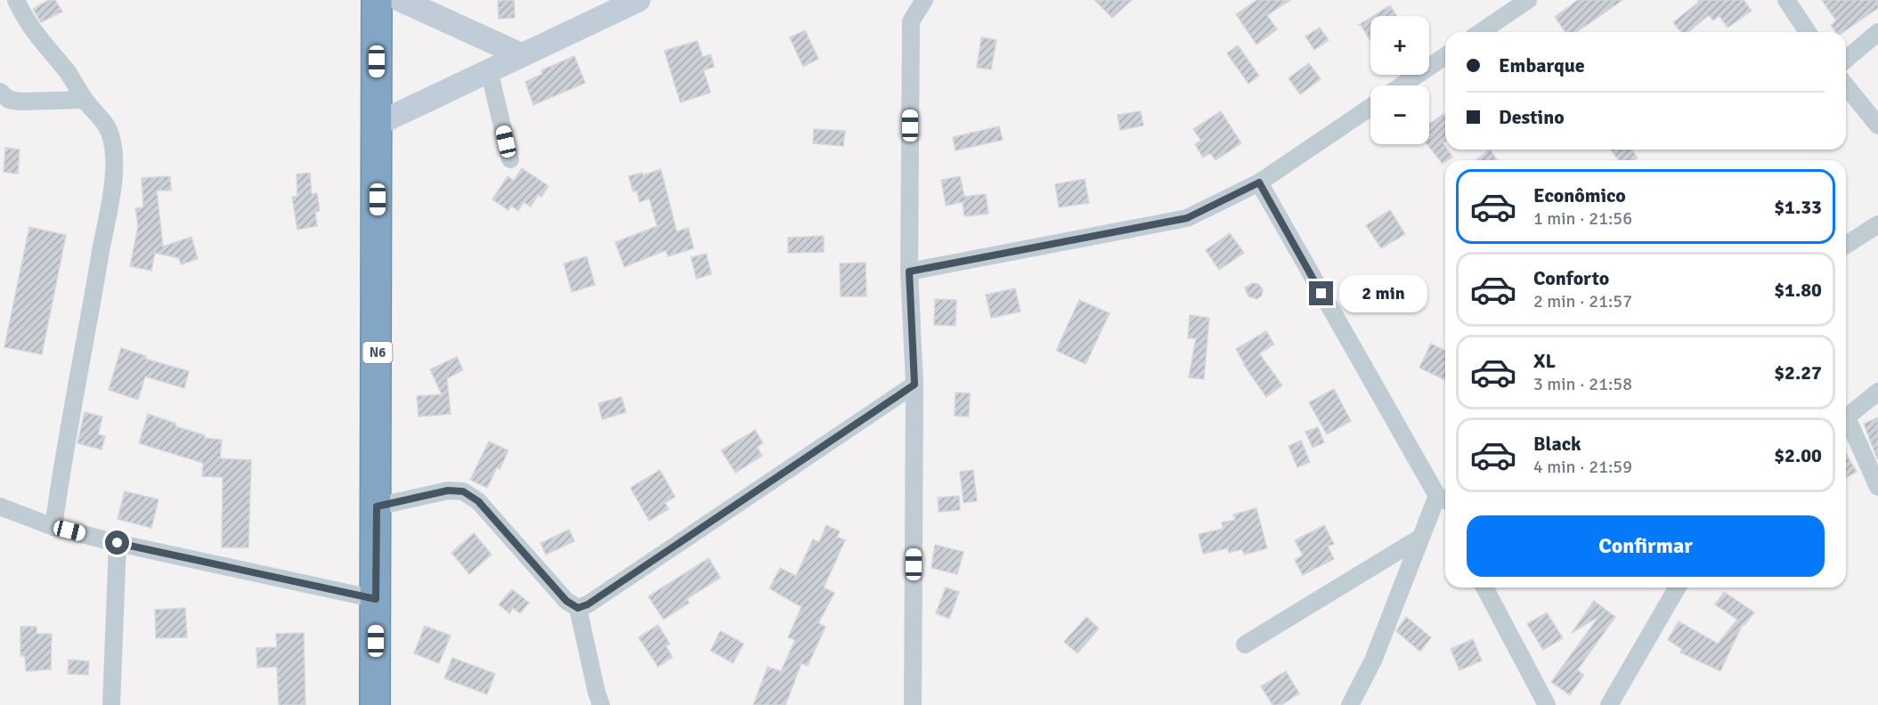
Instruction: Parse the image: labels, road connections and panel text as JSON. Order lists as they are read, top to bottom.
{
  "streets": {
    "highway": ["N6"]
  },
  "page": {
    "map_buttons": ["+", "−"],
    "banner": ["Embarque", "Destino"],
    "list": [
      {
        "name": "Econômico",
        "note": "1 min · 21:56",
        "value": "$1.33"
      },
      {
        "name": "Conforto",
        "note": "2 min · 21:57",
        "value": "$1.80"
      },
      {
        "name": "XL",
        "note": "3 min · 21:58",
        "value": "$2.27"
      },
      {
        "name": "Black",
        "note": "4 min · 21:59",
        "value": "$2.00"
      }
    ],
    "bubble": "2 min",
    "buttons": "Confirmar"
  }
}
